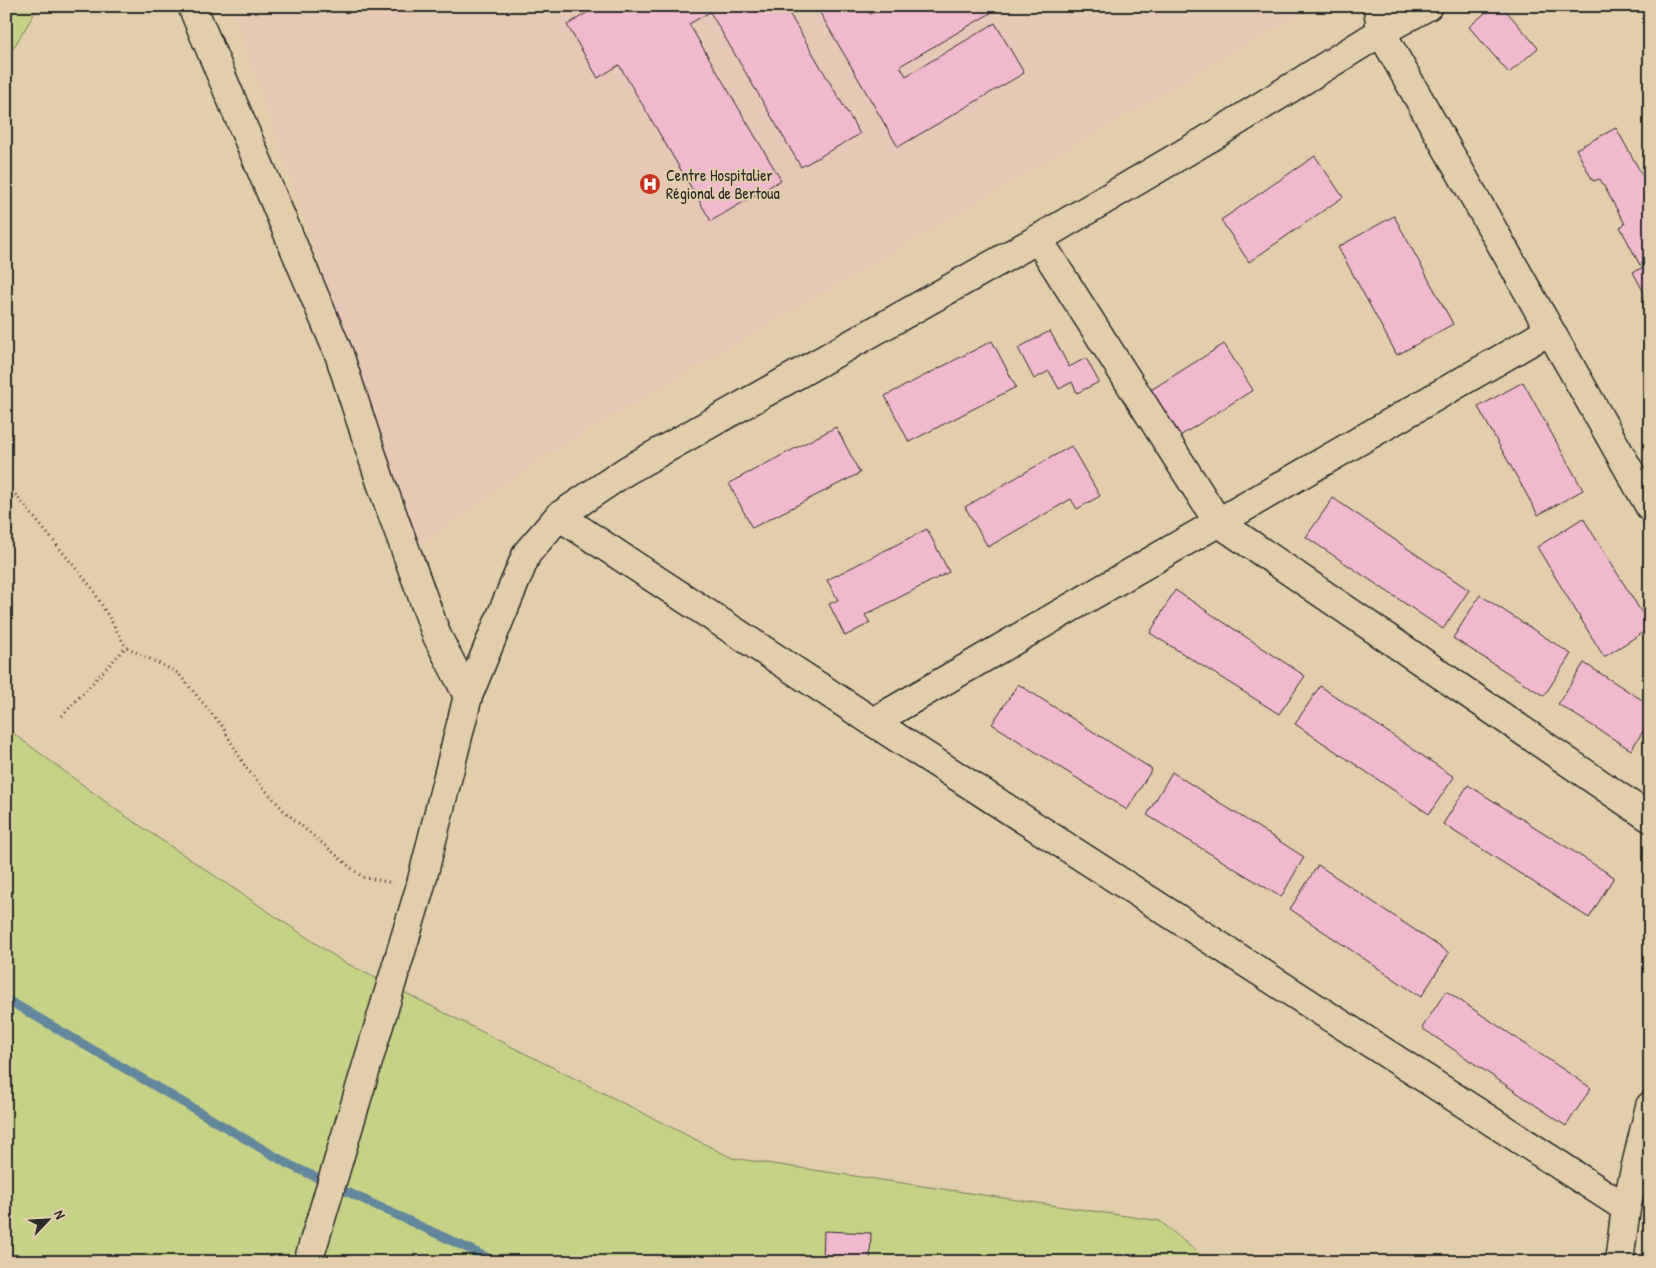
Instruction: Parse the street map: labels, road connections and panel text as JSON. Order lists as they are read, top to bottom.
{
  "places": {
    "hospital": ["Centre Hospitalier Régional de Bertoua"]
  },
  "north": "top right"
}
